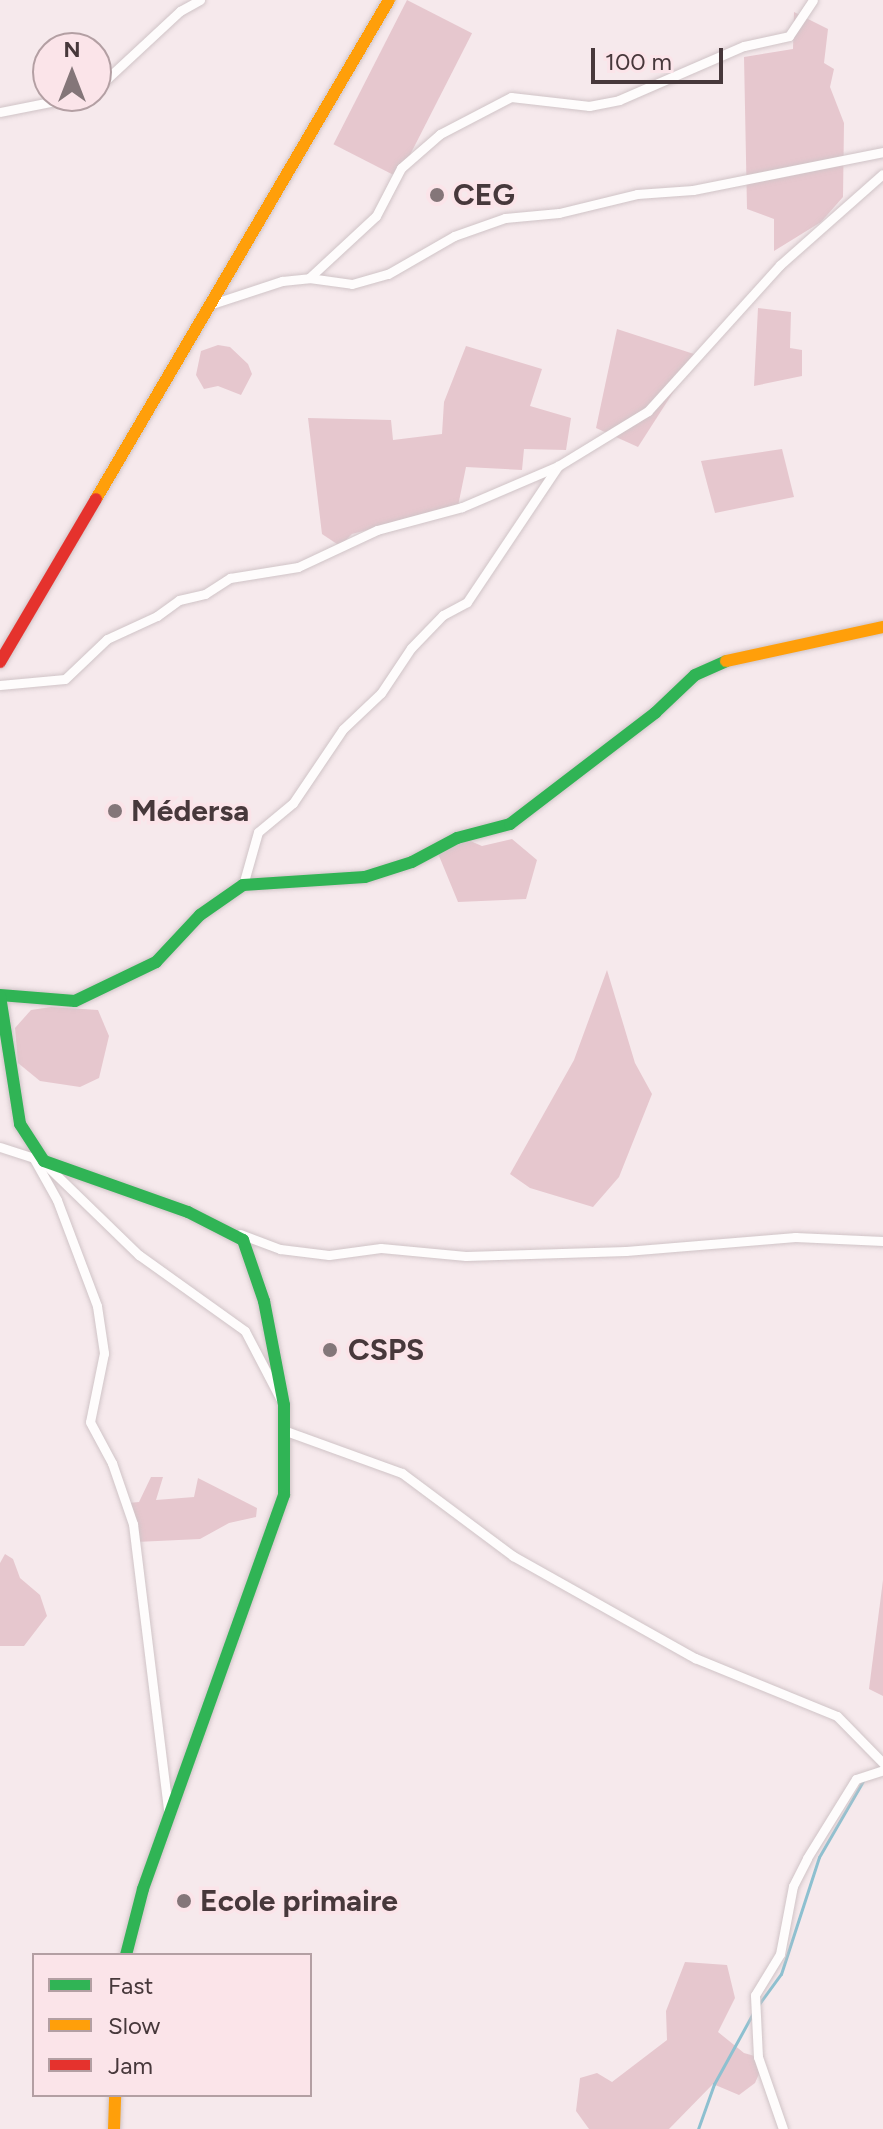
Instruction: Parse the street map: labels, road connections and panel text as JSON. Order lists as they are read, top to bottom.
{
  "places": [
    "CEG",
    "Médersa",
    "CSPS",
    "Ecole primaire"
  ],
  "legend": ["Fast", "Slow", "Jam"],
  "scale_bar": "100 m",
  "north": "top"
}
